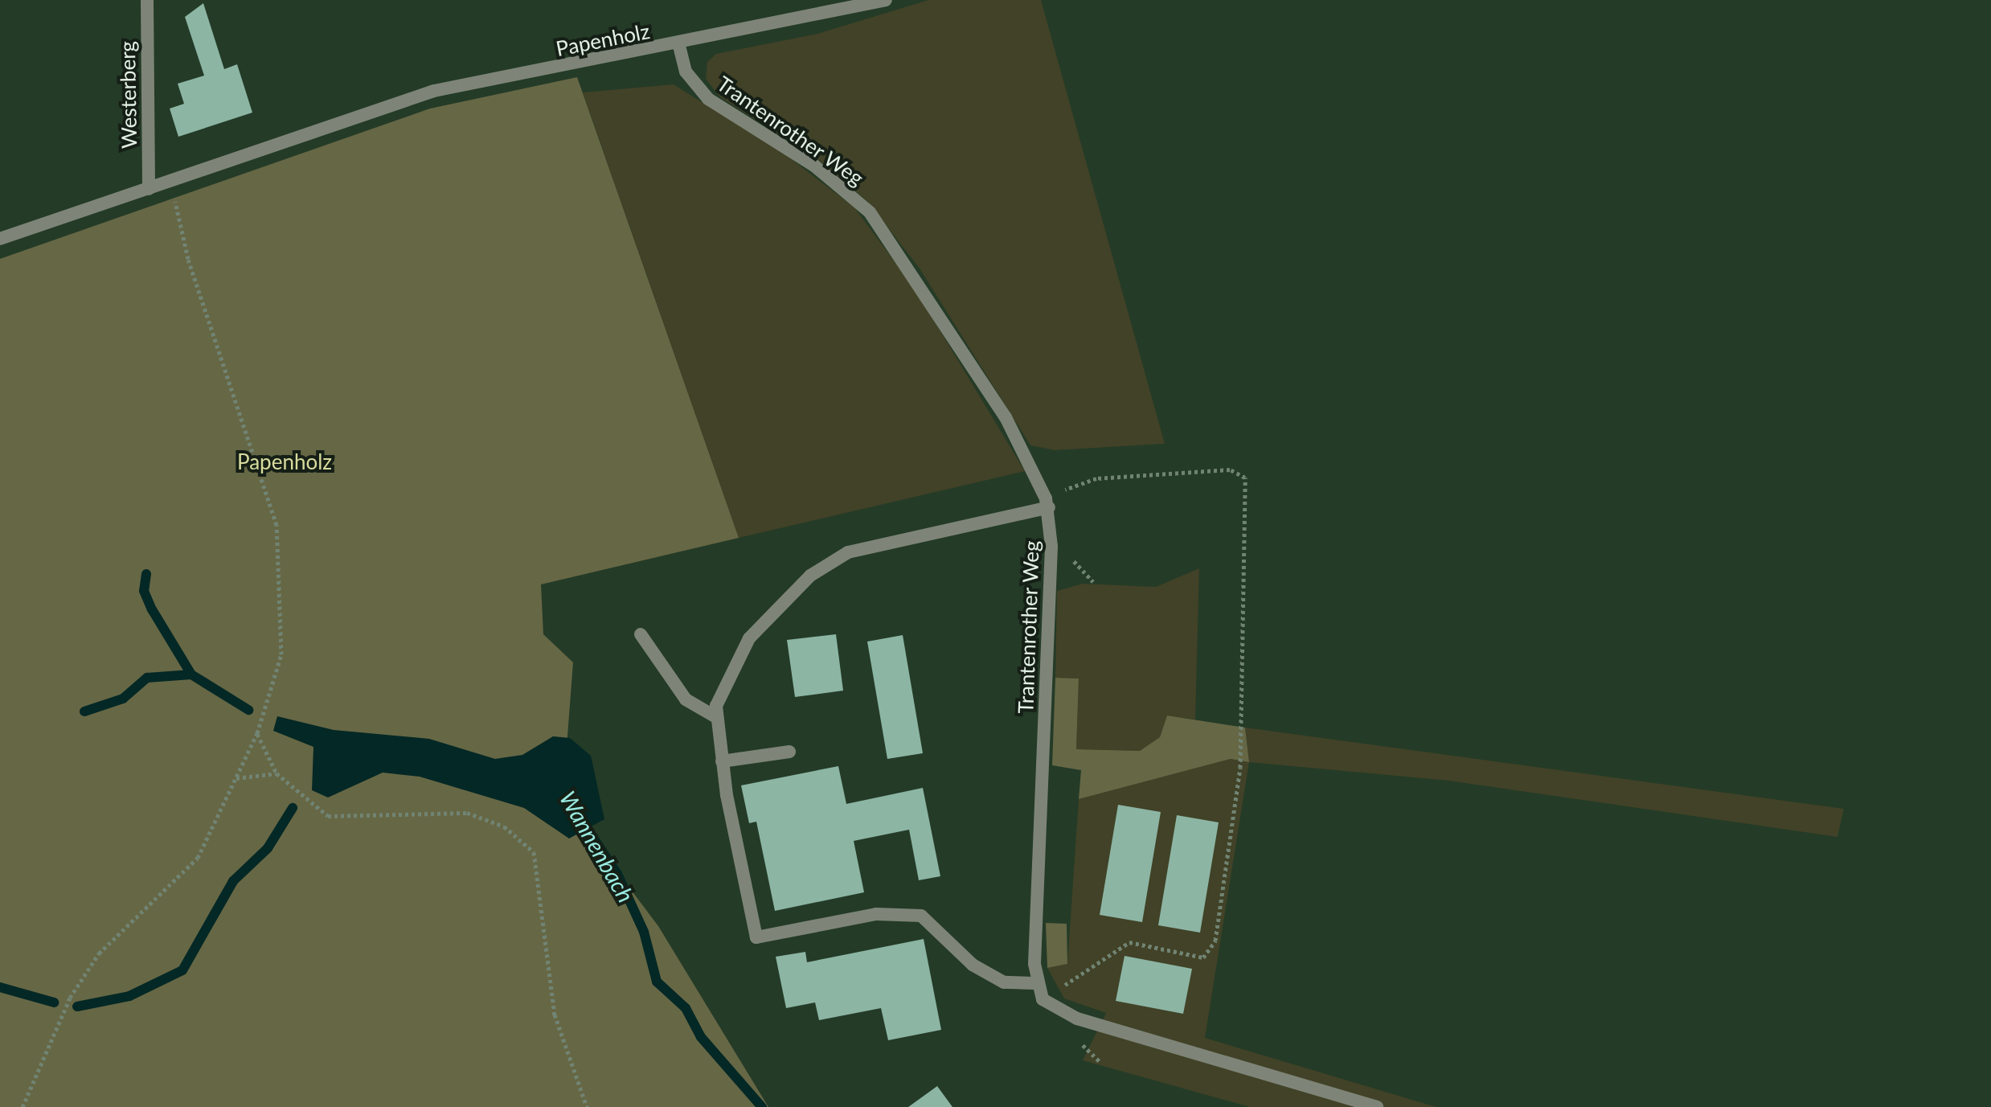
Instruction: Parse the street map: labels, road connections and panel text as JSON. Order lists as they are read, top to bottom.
{
  "streets": {
    "street": ["Papenholz", "Westerberg", "Trantenrother Weg"]
  },
  "crossings": [
    ["Papenholz", "Westerberg"],
    ["Papenholz", "Trantenrother Weg"]
  ],
  "water": ["Wannenbach"],
  "parks": ["Papenholz"]
}
